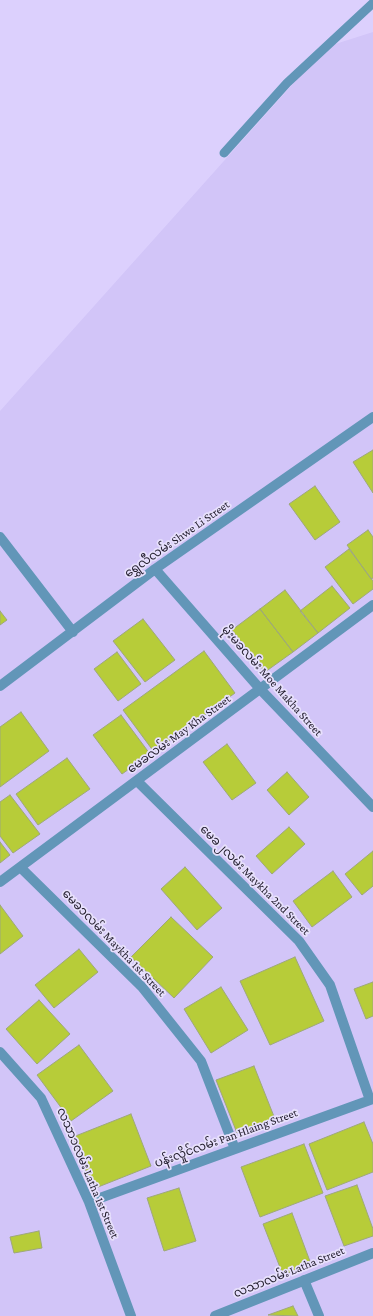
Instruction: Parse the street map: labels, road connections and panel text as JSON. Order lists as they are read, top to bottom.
{
  "streets": {
    "street": [
      "ရွှေလီလမ်း Shwe Li Street",
      "မိုးမခလမ်း Moe Makha Street",
      "မေခလမ်း May Kha Street",
      "မေခ၂လမ်း Maykha 2nd Street",
      "မေခ၁လမ်း Maykha 1st Street",
      "ပန်းလှိုင်လမ်း Pan Hlaing Street",
      "လသာ၁လမ်း Latha 1st Street",
      "လသာလမ်း Latha Street"
    ]
  },
  "crossings": [
    ["ရွှေလီလမ်း Shwe Li Street", "မိုးမခလမ်း Moe Makha Street"],
    ["မိုးမခလမ်း Moe Makha Street", "မေခလမ်း May Kha Street"],
    ["မေခလမ်း May Kha Street", "မေခ၂လမ်း Maykha 2nd Street"],
    ["မေခလမ်း May Kha Street", "မေခ၁လမ်း Maykha 1st Street"],
    ["မေခ၂လမ်း Maykha 2nd Street", "ပန်းလှိုင်လမ်း Pan Hlaing Street"],
    ["မေခ၁လမ်း Maykha 1st Street", "ပန်းလှိုင်လမ်း Pan Hlaing Street"],
    ["ပန်းလှိုင်လမ်း Pan Hlaing Street", "လသာ၁လမ်း Latha 1st Street"]
  ]
}
